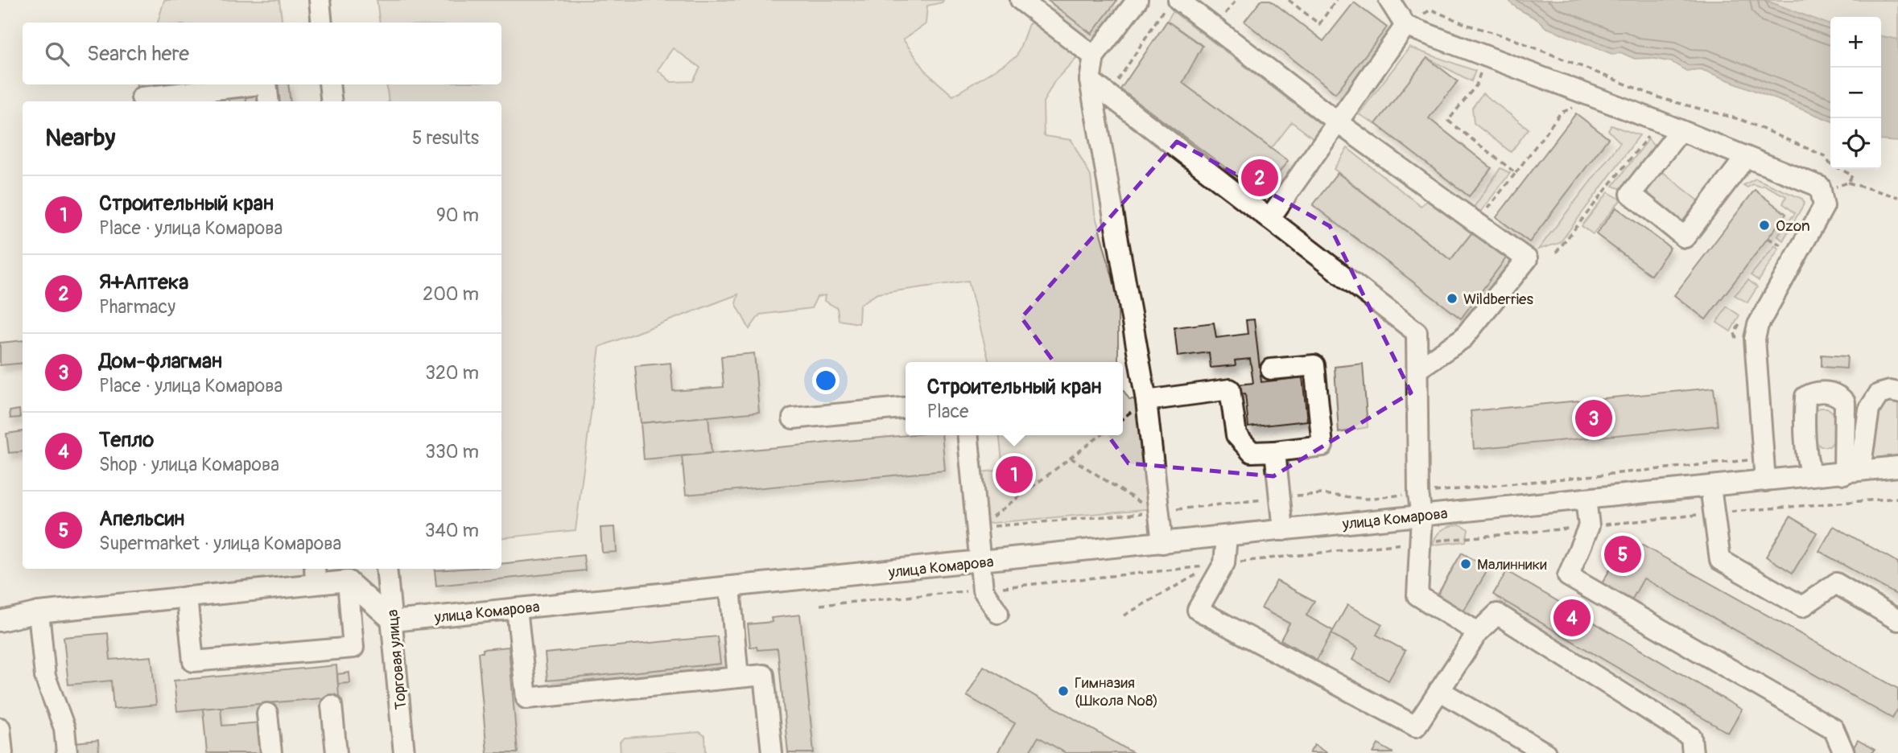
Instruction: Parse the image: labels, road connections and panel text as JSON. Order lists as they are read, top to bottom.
{
  "streets": {
    "street": ["улица Комарова", "Торговая улица"]
  },
  "crossings": [
    ["улица Комарова", "Торговая улица"]
  ],
  "places": [
    "Ozon",
    "Wildberries",
    "Малинники",
    "Гимназия (Школа №8)"
  ],
  "page": {
    "map_buttons": ["+", "−"],
    "search": "Search here",
    "heading": ["Nearby", "5 results"],
    "pins": [
      "2",
      "3",
      "1",
      "5",
      "4"
    ],
    "list": [
      {
        "mark": "1",
        "name": "Строительный кран",
        "note": "Place · улица Комарова",
        "value": "90 m"
      },
      {
        "mark": "2",
        "name": "Я+Аптека",
        "note": "Pharmacy",
        "value": "200 m"
      },
      {
        "mark": "3",
        "name": "Дом-флагман",
        "note": "Place · улица Комарова",
        "value": "320 m"
      },
      {
        "mark": "4",
        "name": "Тепло",
        "note": "Shop · улица Комарова",
        "value": "330 m"
      },
      {
        "mark": "5",
        "name": "Апельсин",
        "note": "Supermarket · улица Комарова",
        "value": "340 m"
      }
    ],
    "popup": ["Строительный кран", "Place"]
  }
}
